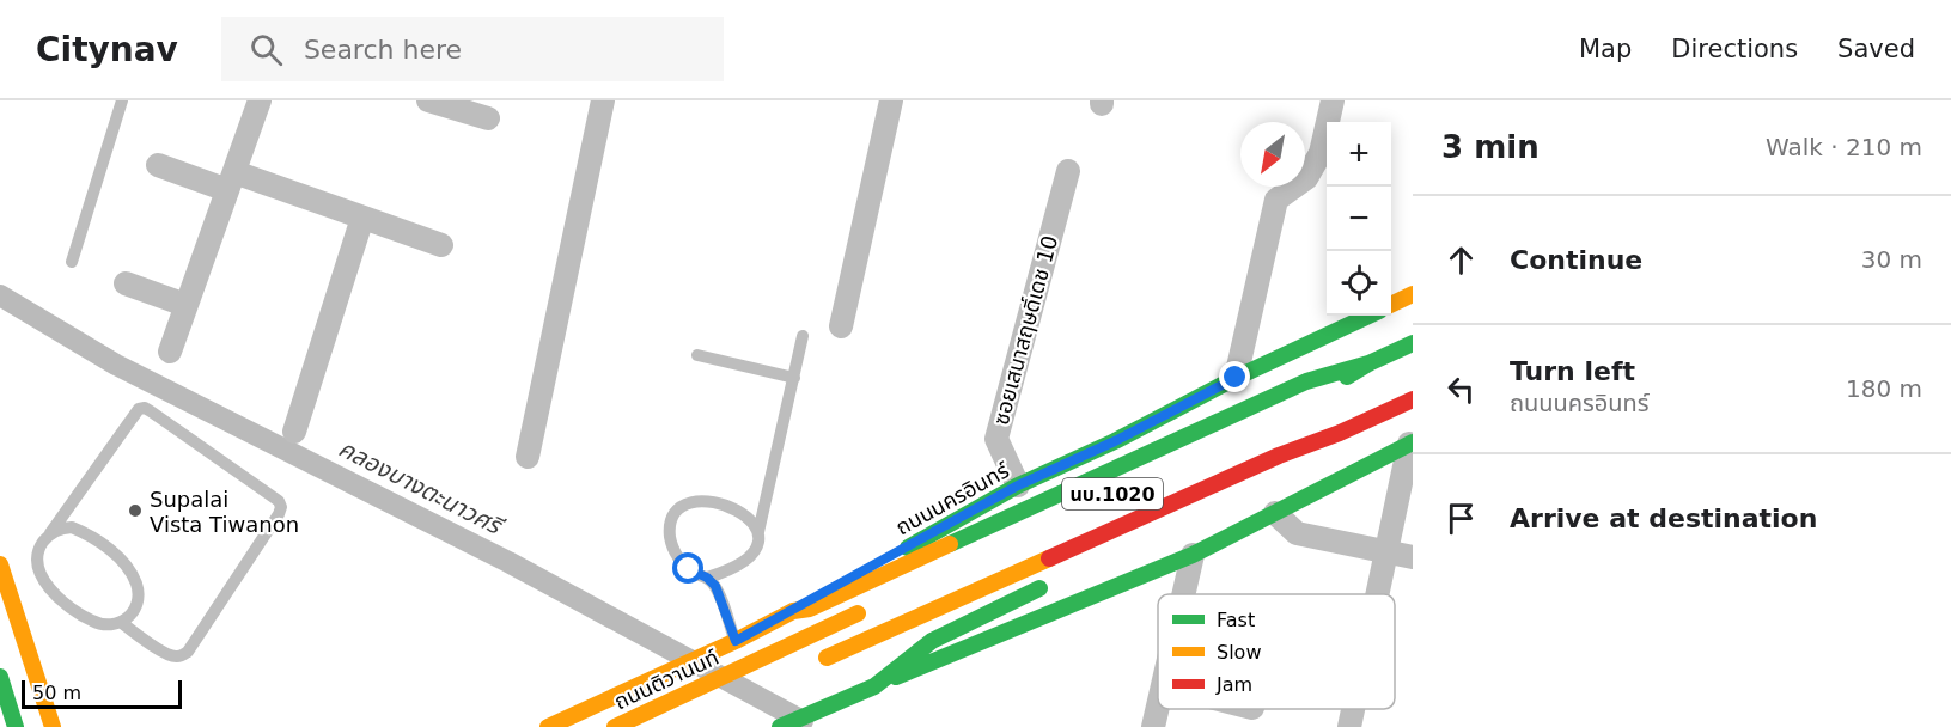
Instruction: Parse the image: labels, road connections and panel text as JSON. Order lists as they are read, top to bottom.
{
  "streets": {
    "main road": ["นบ.1020", "ถนนนครอินทร์", "ถนนติวานนท์"],
    "street": ["ซอยเสนาสฤษดิ์เดช 10"]
  },
  "crossings": [
    ["ซอยเสนาสฤษดิ์เดช 10", "ถนนนครอินทร์"]
  ],
  "water": ["คลองบางตะนาวศรี"],
  "places": ["Supalai Vista Tiwanon"],
  "legend": ["Fast", "Slow", "Jam"],
  "scale_bar": "50 m",
  "north": "bottom left",
  "page": {
    "header": "Citynav",
    "search": "Search here",
    "nav": ["Map", "Directions", "Saved"],
    "heading": ["3 min", "Walk · 210 m"],
    "map_buttons": ["+", "−"],
    "list": [
      ["Continue", "30 m"],
      ["Turn left", "ถนนนครอินทร์", "180 m"],
      "Arrive at destination"
    ],
    "scale": "50 m"
  }
}
